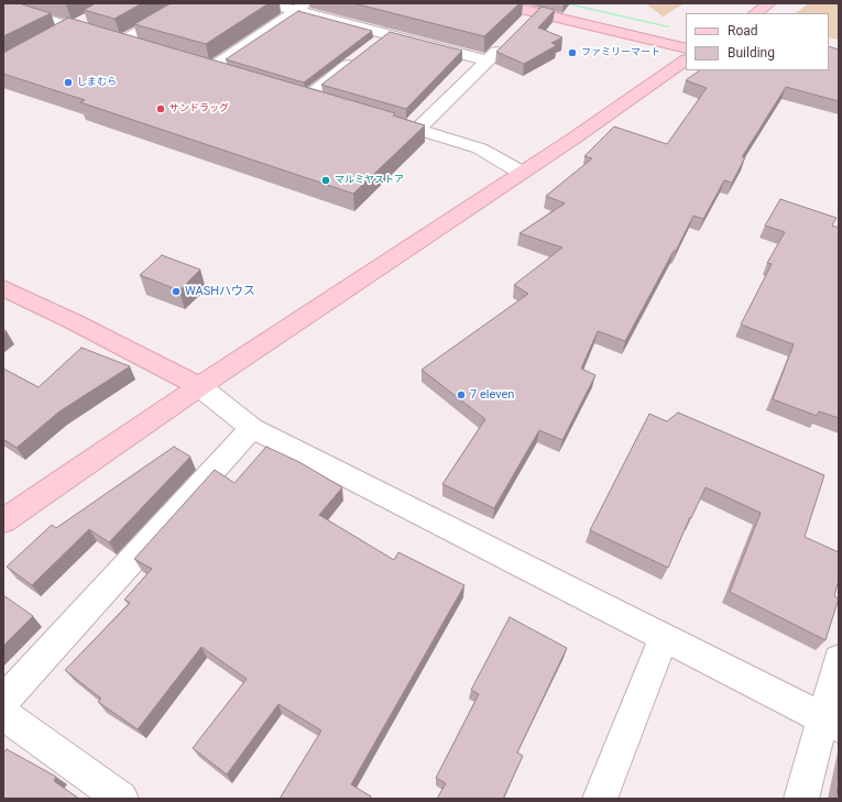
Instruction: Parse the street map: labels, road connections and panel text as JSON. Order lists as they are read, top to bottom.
{
  "places": [
    "ファミリーマート",
    "しまむら",
    "サンドラッグ",
    "マルミヤストア",
    "WASHハウス",
    "7 eleven"
  ],
  "legend": ["Road", "Building"]
}
